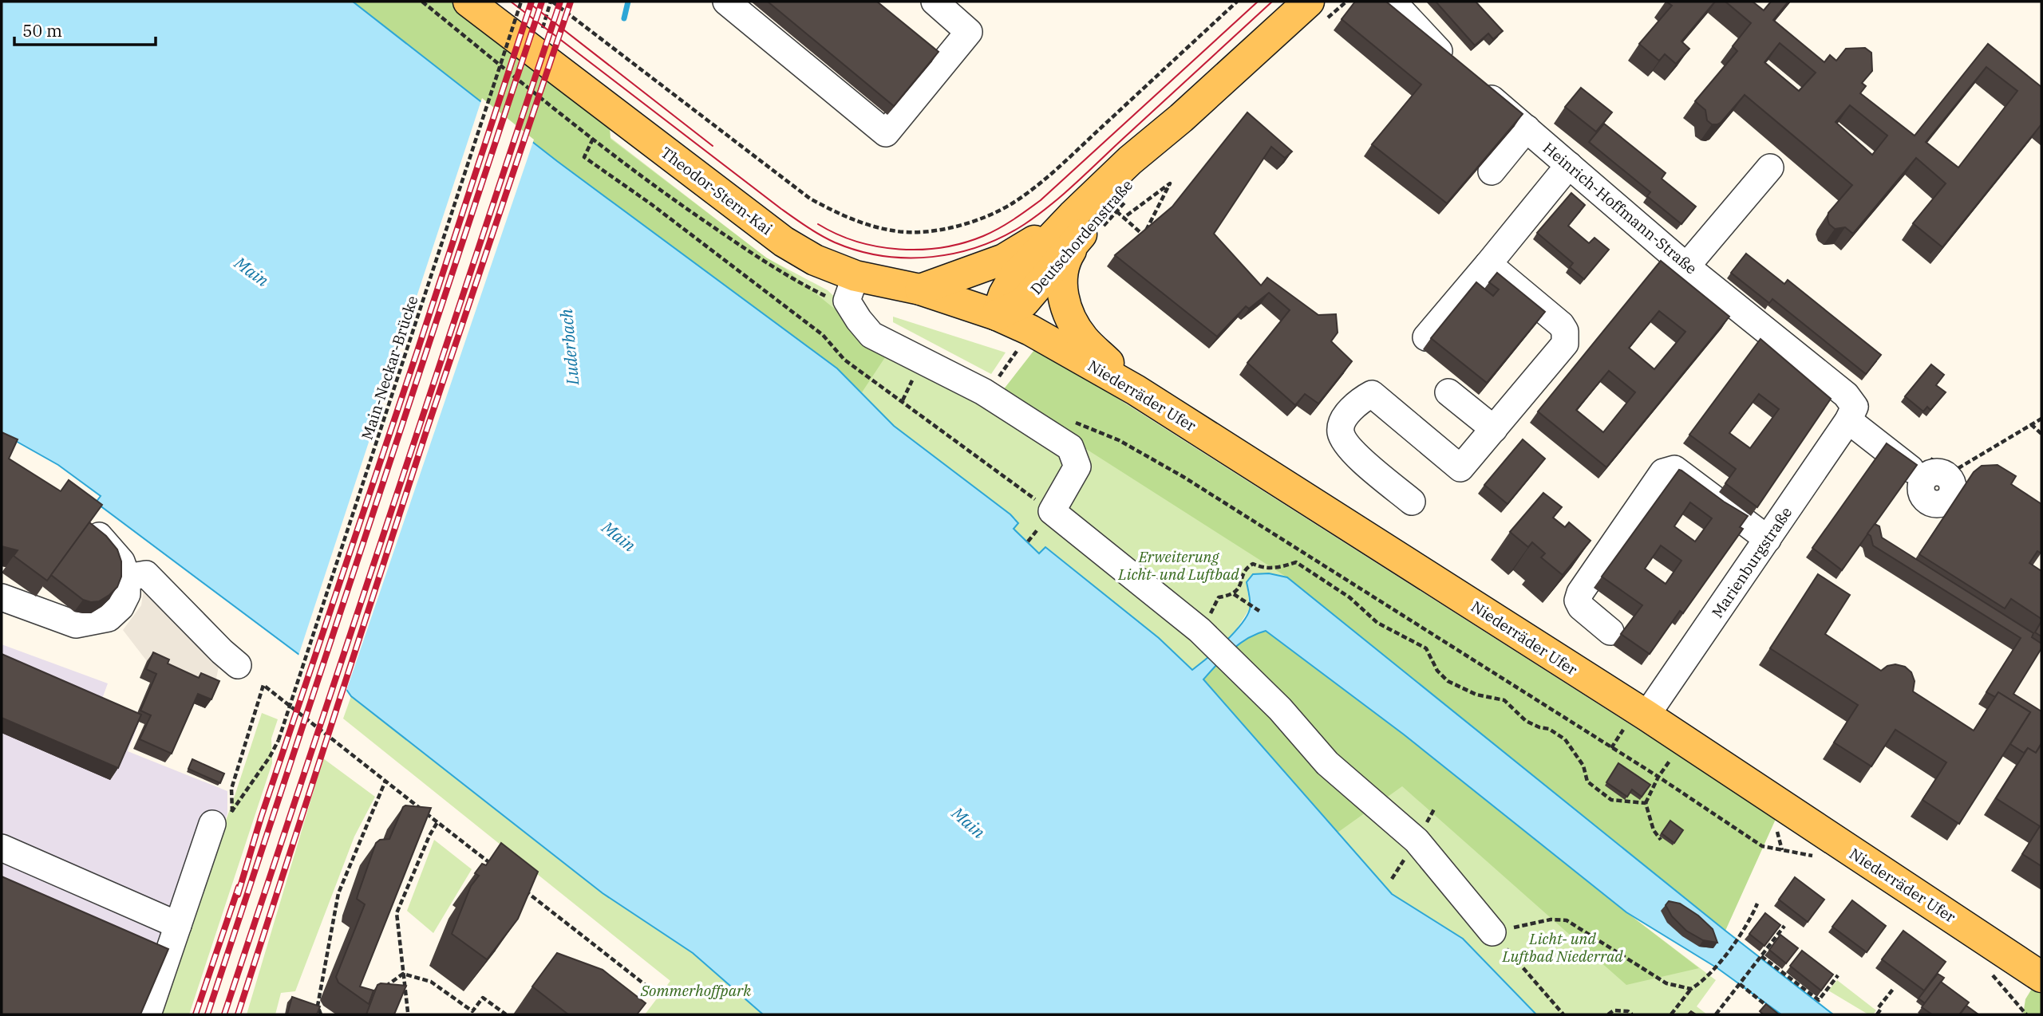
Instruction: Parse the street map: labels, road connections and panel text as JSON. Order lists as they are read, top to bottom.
{
  "streets": {
    "main road": ["Theodor-Stern-Kai", "Deutschordenstraße", "Niederräder Ufer"],
    "street": ["Heinrich-Hoffmann-Straße", "Marienburgstraße"],
    "path": ["Main-Neckar-Brücke"]
  },
  "crossings": [
    ["Theodor-Stern-Kai", "Deutschordenstraße"],
    ["Theodor-Stern-Kai", "Niederräder Ufer"],
    ["Heinrich-Hoffmann-Straße", "Marienburgstraße"],
    ["Deutschordenstraße", "Niederräder Ufer"],
    ["Niederräder Ufer", "Marienburgstraße"]
  ],
  "water": ["Main", "Luderbach"],
  "parks": ["Erweiterung Licht- und Luftbad", "Licht- und Luftbad Niederrad", "Sommerhoffpark"],
  "scale_bar": "50 m"
}
